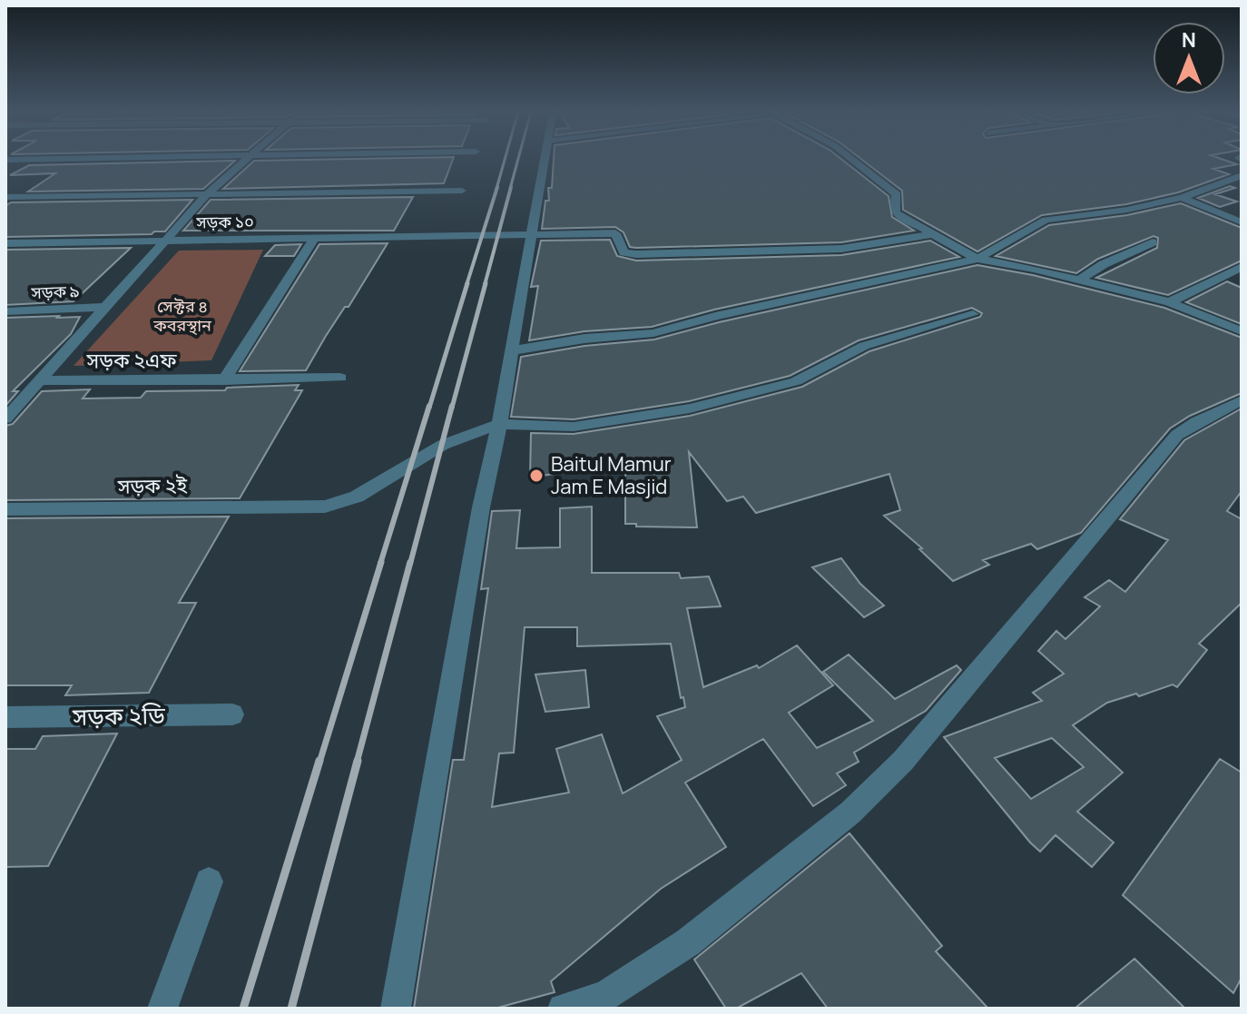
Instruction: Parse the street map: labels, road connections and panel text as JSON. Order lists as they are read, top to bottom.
{
  "streets": {
    "street": [
      "সড়ক ১০",
      "সড়ক ৯",
      "সড়ক ২এফ",
      "সড়ক ২ই",
      "সড়ক ২ডি"
    ]
  },
  "parks": ["সেক্টর ৪ কবরস্থান"],
  "places": ["Baitul Mamur Jam E Masjid"],
  "north": "top"
}
